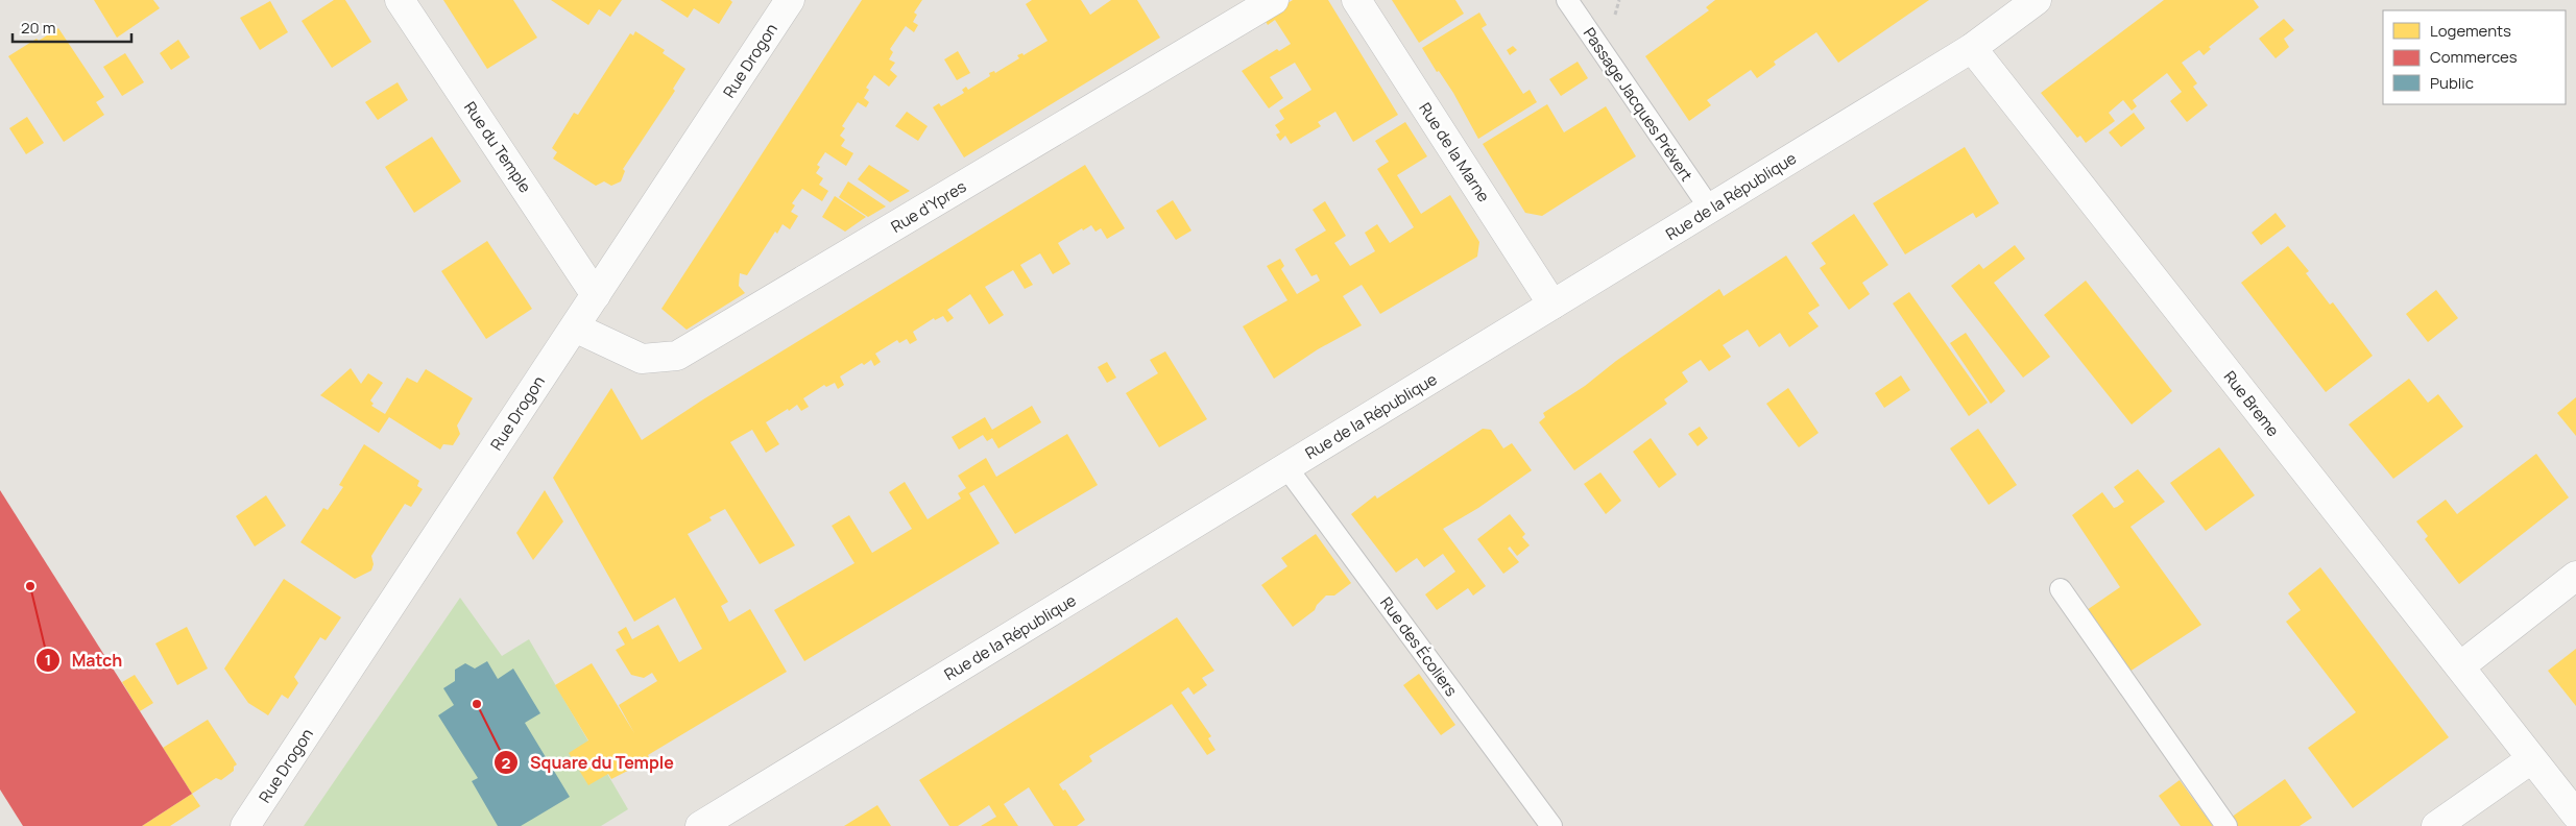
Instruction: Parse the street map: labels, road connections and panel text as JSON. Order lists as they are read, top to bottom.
{
  "streets": {
    "street": [
      "Rue Drogon",
      "Rue du Temple",
      "Rue de la Marne",
      "Rue de la République",
      "Rue d'Ypres",
      "Rue Breme"
    ],
    "lane": ["Passage Jacques Prévert", "Rue des Écoliers"]
  },
  "crossings": [
    ["Rue Drogon", "Rue du Temple"],
    ["Rue Drogon", "Rue d'Ypres"],
    ["Passage Jacques Prévert", "Rue de la République"],
    ["Rue de la Marne", "Rue de la République"],
    ["Rue de la République", "Rue Breme"],
    ["Rue de la République", "Rue des Écoliers"]
  ],
  "places": ["Match", "Square du Temple"],
  "legend": ["Logements", "Commerces", "Public"],
  "scale_bar": "20 m"
}
